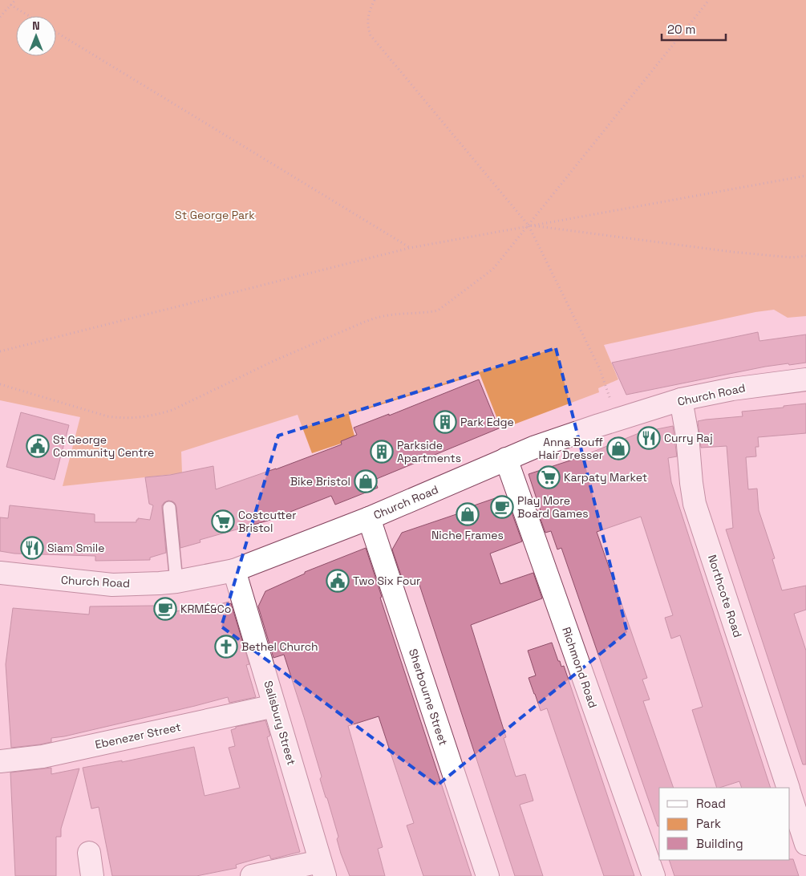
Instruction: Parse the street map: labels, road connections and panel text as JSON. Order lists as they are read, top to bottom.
{
  "streets": {
    "street": [
      "Church Road",
      "Northcote Road",
      "Richmond Road",
      "Sherbourne Street",
      "Salisbury Street",
      "Ebenezer Street"
    ]
  },
  "crossings": [
    ["Church Road", "Northcote Road"],
    ["Church Road", "Richmond Road"],
    ["Church Road", "Sherbourne Street"],
    ["Church Road", "Salisbury Street"],
    ["Salisbury Street", "Ebenezer Street"]
  ],
  "parks": ["St George Park"],
  "places": {
    "building": ["Park Edge", "Parkside Apartments"],
    "restaurant": ["Curry Raj", "Siam Smile"],
    "public building": ["St George Community Centre", "Two Six Four"],
    "shop": ["Anna Bouff Hair Dresser", "Bike Bristol", "Niche Frames"],
    "supermarket": ["Karpaty Market", "Costcutter Bristol"],
    "cafe": ["Play More Board Games", "KRMÉ&Co"],
    "church": ["Bethel Church"]
  },
  "legend": ["Road", "Park", "Building"],
  "scale_bar": "20 m",
  "north": "top"
}
